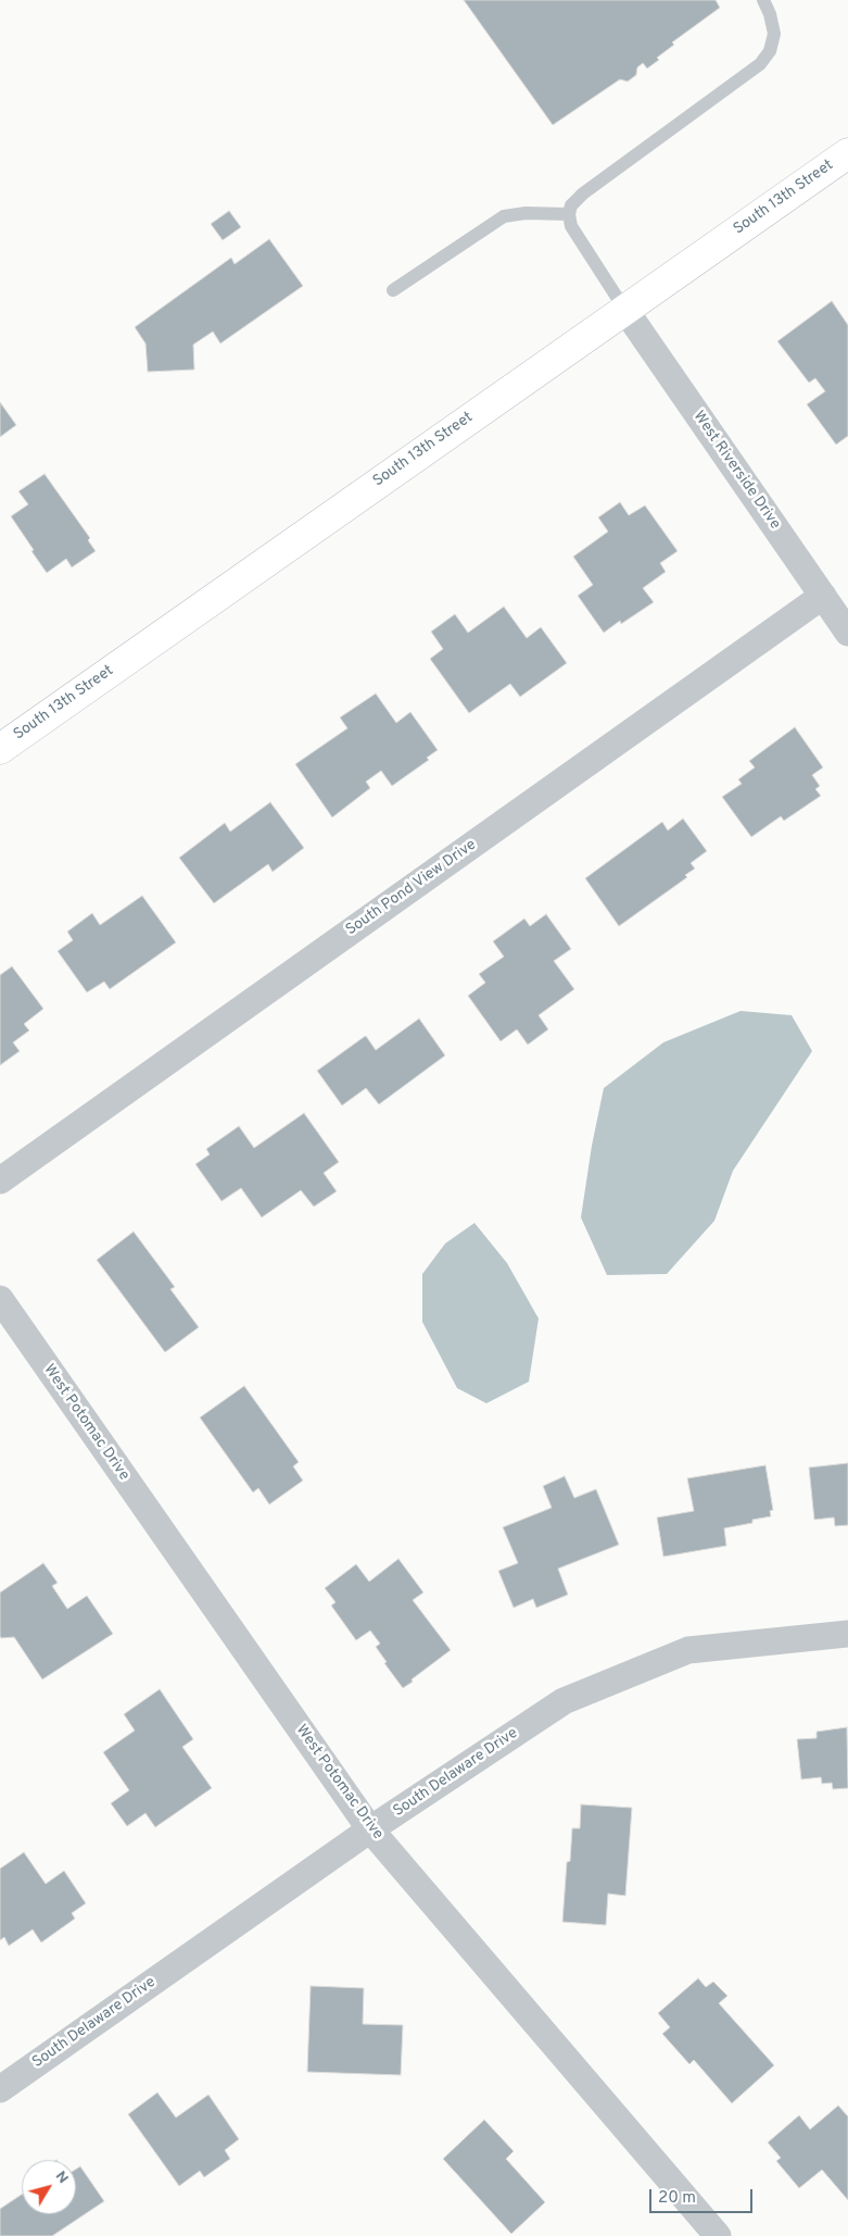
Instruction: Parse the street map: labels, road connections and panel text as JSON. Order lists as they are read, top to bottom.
{
  "streets": {
    "street": [
      "South 13th Street",
      "West Riverside Drive",
      "South Pond View Drive",
      "West Potomac Drive",
      "South Delaware Drive"
    ]
  },
  "crossings": [
    ["South 13th Street", "West Riverside Drive"],
    ["West Riverside Drive", "South Pond View Drive"],
    ["West Potomac Drive", "South Delaware Drive"]
  ],
  "scale_bar": "20 m",
  "north": "top right"
}
